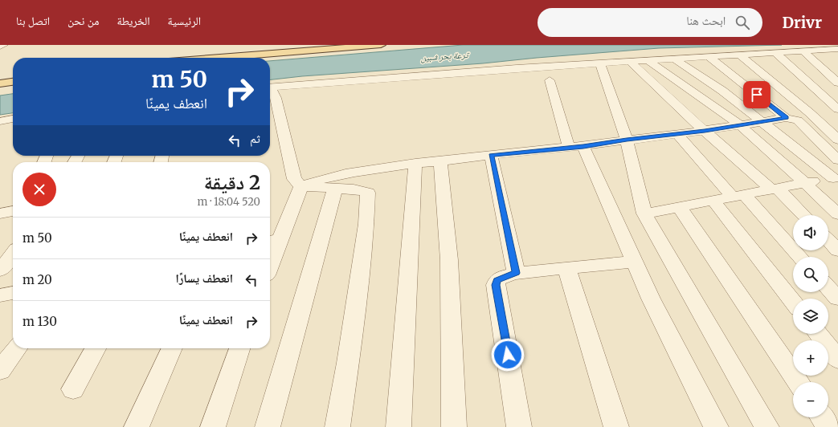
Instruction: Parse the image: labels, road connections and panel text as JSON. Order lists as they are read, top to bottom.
{
  "water": ["ترعة بحر شبين"],
  "page": {
    "header": "Drivr",
    "search": "ابحث هنا",
    "nav": [
      "الرئيسية",
      "الخريطة",
      "من نحن",
      "اتصل بنا"
    ],
    "turn": ["50 m", "انعطف يمينًا"],
    "then": "ثم",
    "heading": ["2 دقيقة", "520 m · 18:04"],
    "map_buttons": ["+", "−"],
    "list": [
      {
        "name": "انعطف يمينًا",
        "value": "50 m"
      },
      {
        "name": "انعطف يسارًا",
        "value": "20 m"
      },
      {
        "name": "انعطف يمينًا",
        "value": "130 m"
      }
    ]
  }
}
